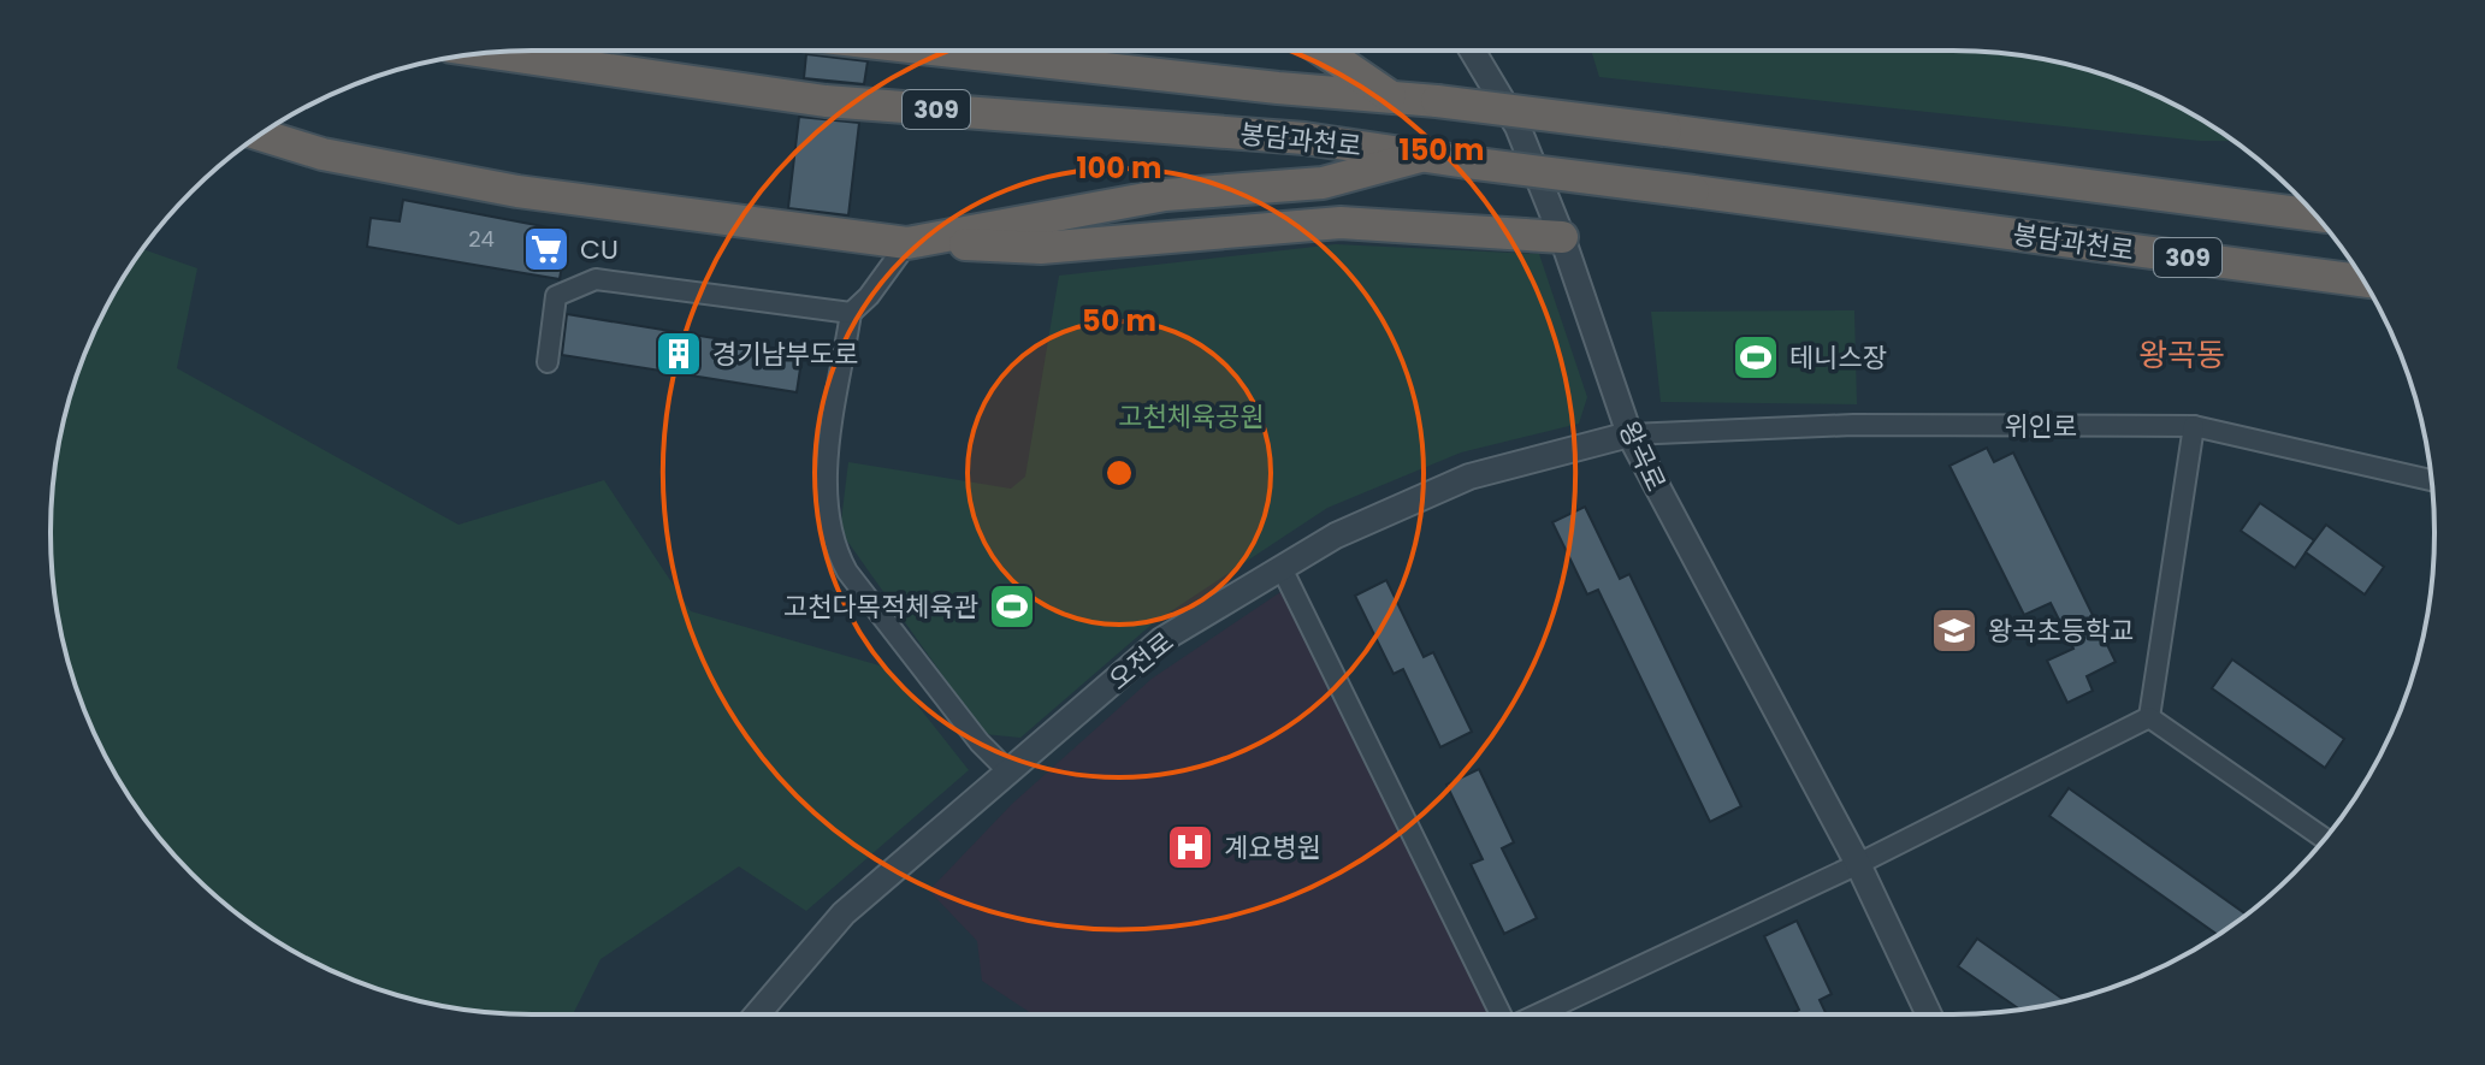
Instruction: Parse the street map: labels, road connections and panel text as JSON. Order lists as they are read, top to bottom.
{
  "streets": {
    "highway": ["309", "봉담과천로"],
    "street": ["위인로", "왕곡로", "오전로"]
  },
  "crossings": [
    ["위인로", "왕곡로"],
    ["위인로", "오전로"],
    ["왕곡로", "오전로"]
  ],
  "districts": ["왕곡동"],
  "parks": ["고천체육공원"],
  "places": {
    "supermarket": ["CU"],
    "building": ["경기남부도로"],
    "sports": ["테니스장", "고천다목적체육관"],
    "school or university": ["왕곡초등학교"],
    "hospital": ["계요병원"]
  },
  "house_numbers": ["24"],
  "rings": ["150 m", "100 m", "50 m"]
}
